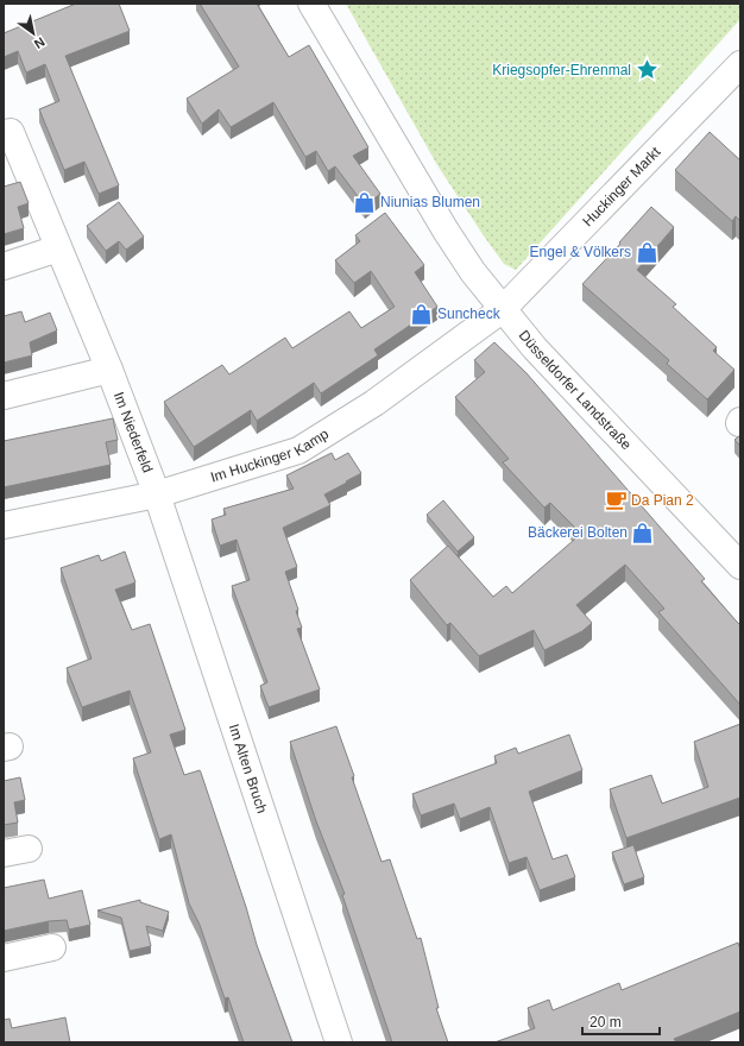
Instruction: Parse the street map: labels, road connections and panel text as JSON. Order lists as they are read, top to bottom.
{
  "streets": {
    "street": [
      "Huckinger Markt",
      "Düsseldorfer Landstraße",
      "Im Niederfeld",
      "Im Huckinger Kamp",
      "Im Alten Bruch"
    ]
  },
  "crossings": [
    ["Huckinger Markt", "Düsseldorfer Landstraße"],
    ["Huckinger Markt", "Im Huckinger Kamp"],
    ["Düsseldorfer Landstraße", "Im Huckinger Kamp"],
    ["Im Niederfeld", "Im Huckinger Kamp"],
    ["Im Niederfeld", "Im Alten Bruch"],
    ["Im Huckinger Kamp", "Im Alten Bruch"]
  ],
  "places": {
    "place": ["Kriegsopfer-Ehrenmal"],
    "shop": [
      "Niunias Blumen",
      "Engel & Völkers",
      "Suncheck",
      "Bäckerei Bolten"
    ],
    "cafe": ["Da Pian 2"]
  },
  "scale_bar": "20 m",
  "north": "bottom right"
}
